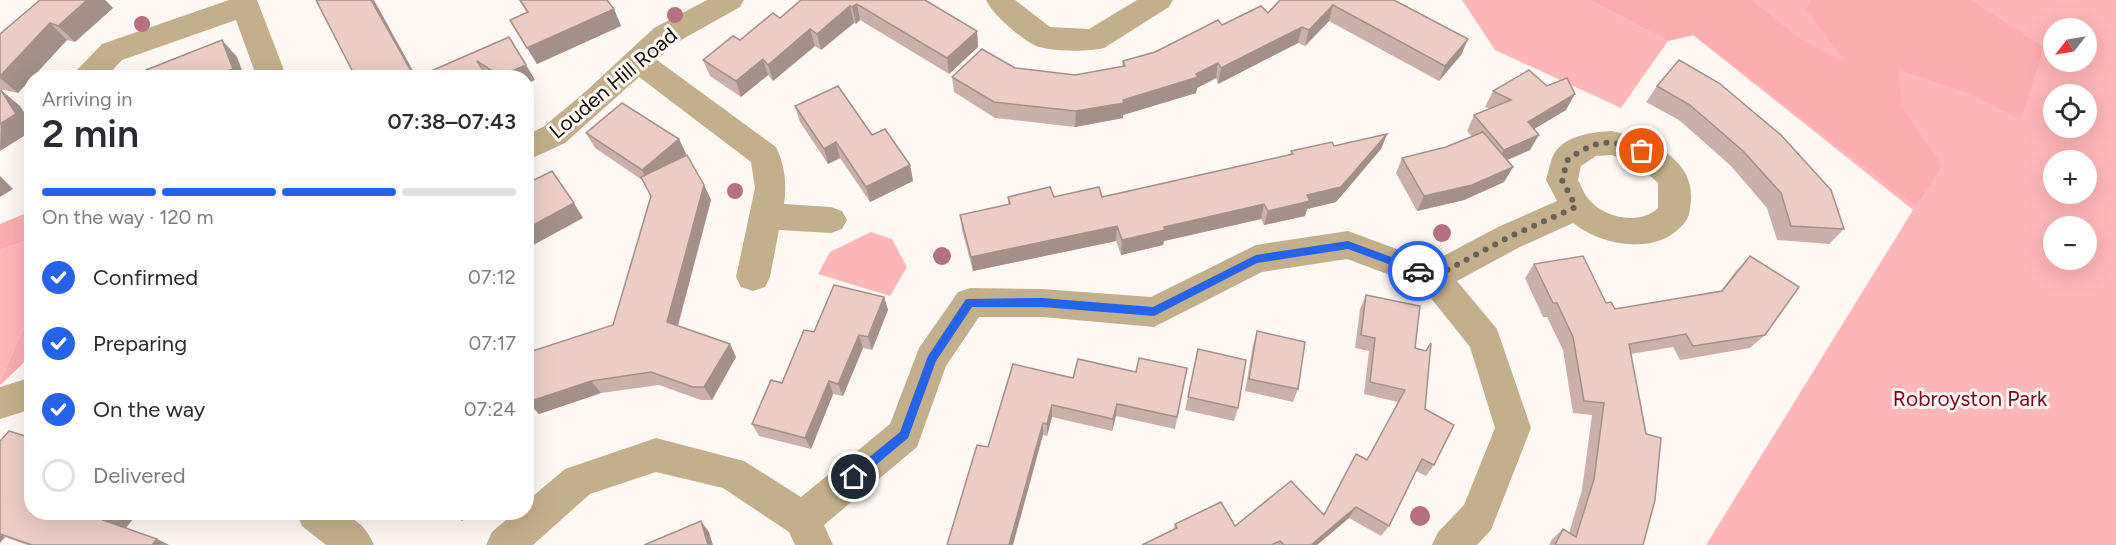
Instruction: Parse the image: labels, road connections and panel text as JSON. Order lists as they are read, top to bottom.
{
  "streets": {
    "street": ["Louden Hill Road"]
  },
  "parks": ["Robroyston Park"],
  "north": "bottom left",
  "page": {
    "map_buttons": ["+", "−"],
    "heading": ["2 min", "Arriving in", "07:38–07:43"],
    "bar": "On the way · 120 m",
    "list": [
      ["Confirmed", "07:12"],
      ["Preparing", "07:17"],
      ["On the way", "07:24"],
      "Delivered"
    ]
  }
}
